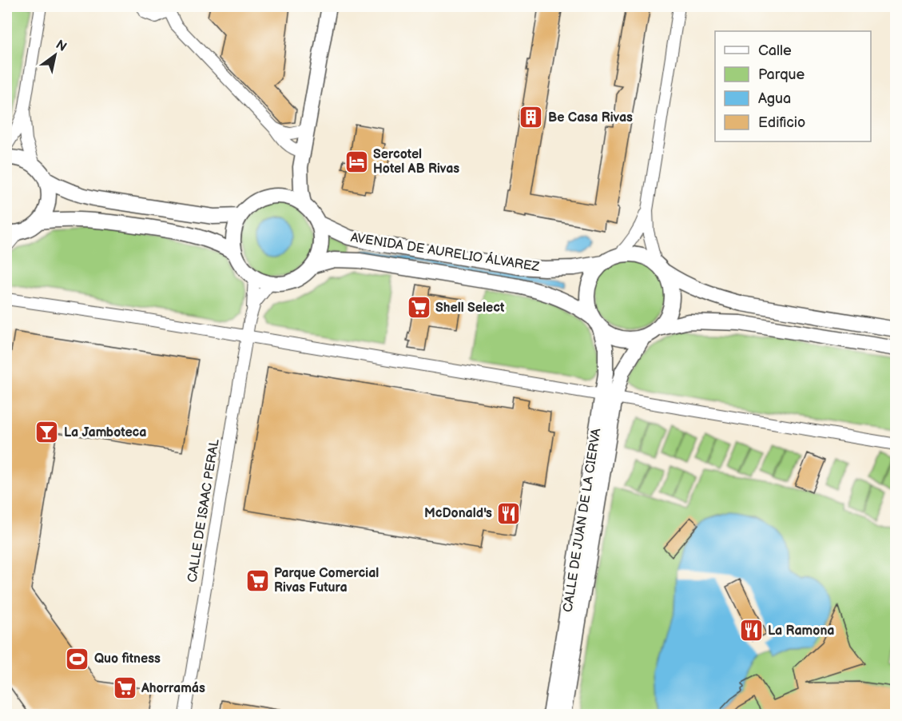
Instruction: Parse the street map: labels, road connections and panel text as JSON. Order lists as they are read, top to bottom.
{
  "streets": {
    "main road": ["AVENIDA DE AURELIO ÁLVAREZ", "CALLE DE JUAN DE LA CIERVA"],
    "street": ["CALLE DE ISAAC PERAL"]
  },
  "crossings": [
    ["AVENIDA DE AURELIO ÁLVAREZ", "CALLE DE ISAAC PERAL"],
    ["AVENIDA DE AURELIO ÁLVAREZ", "CALLE DE JUAN DE LA CIERVA"]
  ],
  "places": {
    "building": ["Be Casa Rivas"],
    "hotel": ["Sercotel Hotel AB Rivas"],
    "supermarket": ["Shell Select", "Parque Comercial Rivas Futura", "Ahorramás"],
    "bar": ["La Jamboteca"],
    "restaurant": ["McDonald's", "La Ramona"],
    "sports": ["Quo fitness"]
  },
  "legend": [
    "Calle",
    "Parque",
    "Agua",
    "Edificio"
  ],
  "north": "top right"
}
